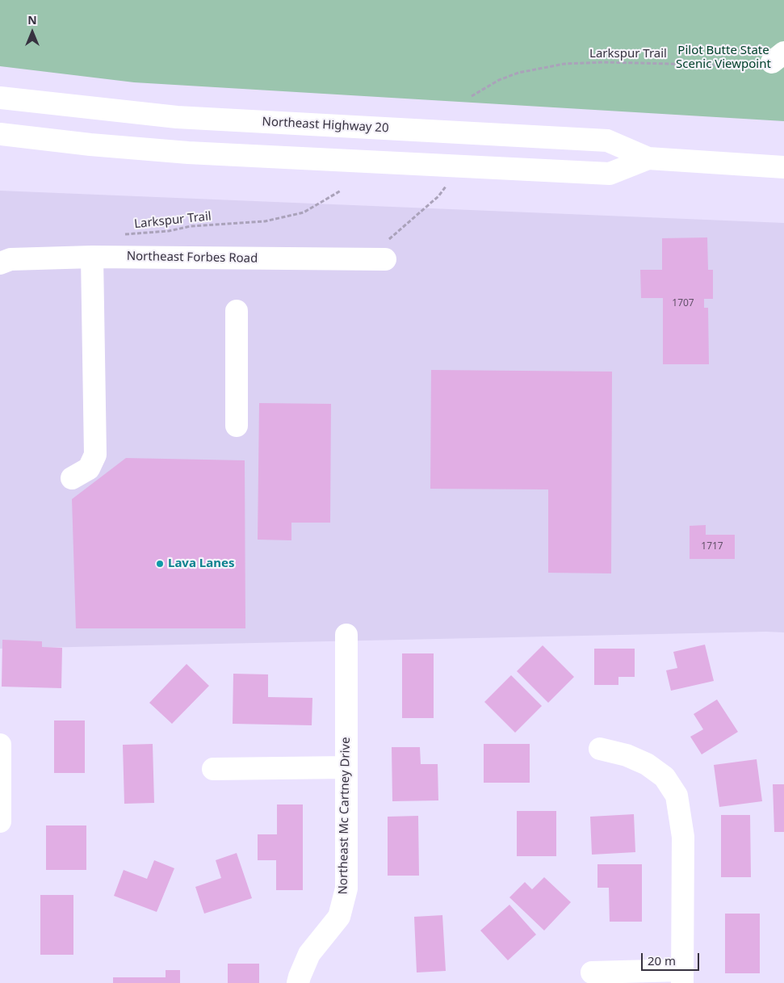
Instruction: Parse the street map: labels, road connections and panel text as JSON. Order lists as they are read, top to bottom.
{
  "streets": {
    "main road": ["Northeast Highway 20", "Northeast Forbes Road", "Northeast Mc Cartney Drive"],
    "path": ["Larkspur Trail"]
  },
  "parks": ["Pilot Butte State Scenic Viewpoint"],
  "places": ["Lava Lanes"],
  "house_numbers": ["1707", "1717"],
  "scale_bar": "20 m",
  "north": "top"
}
